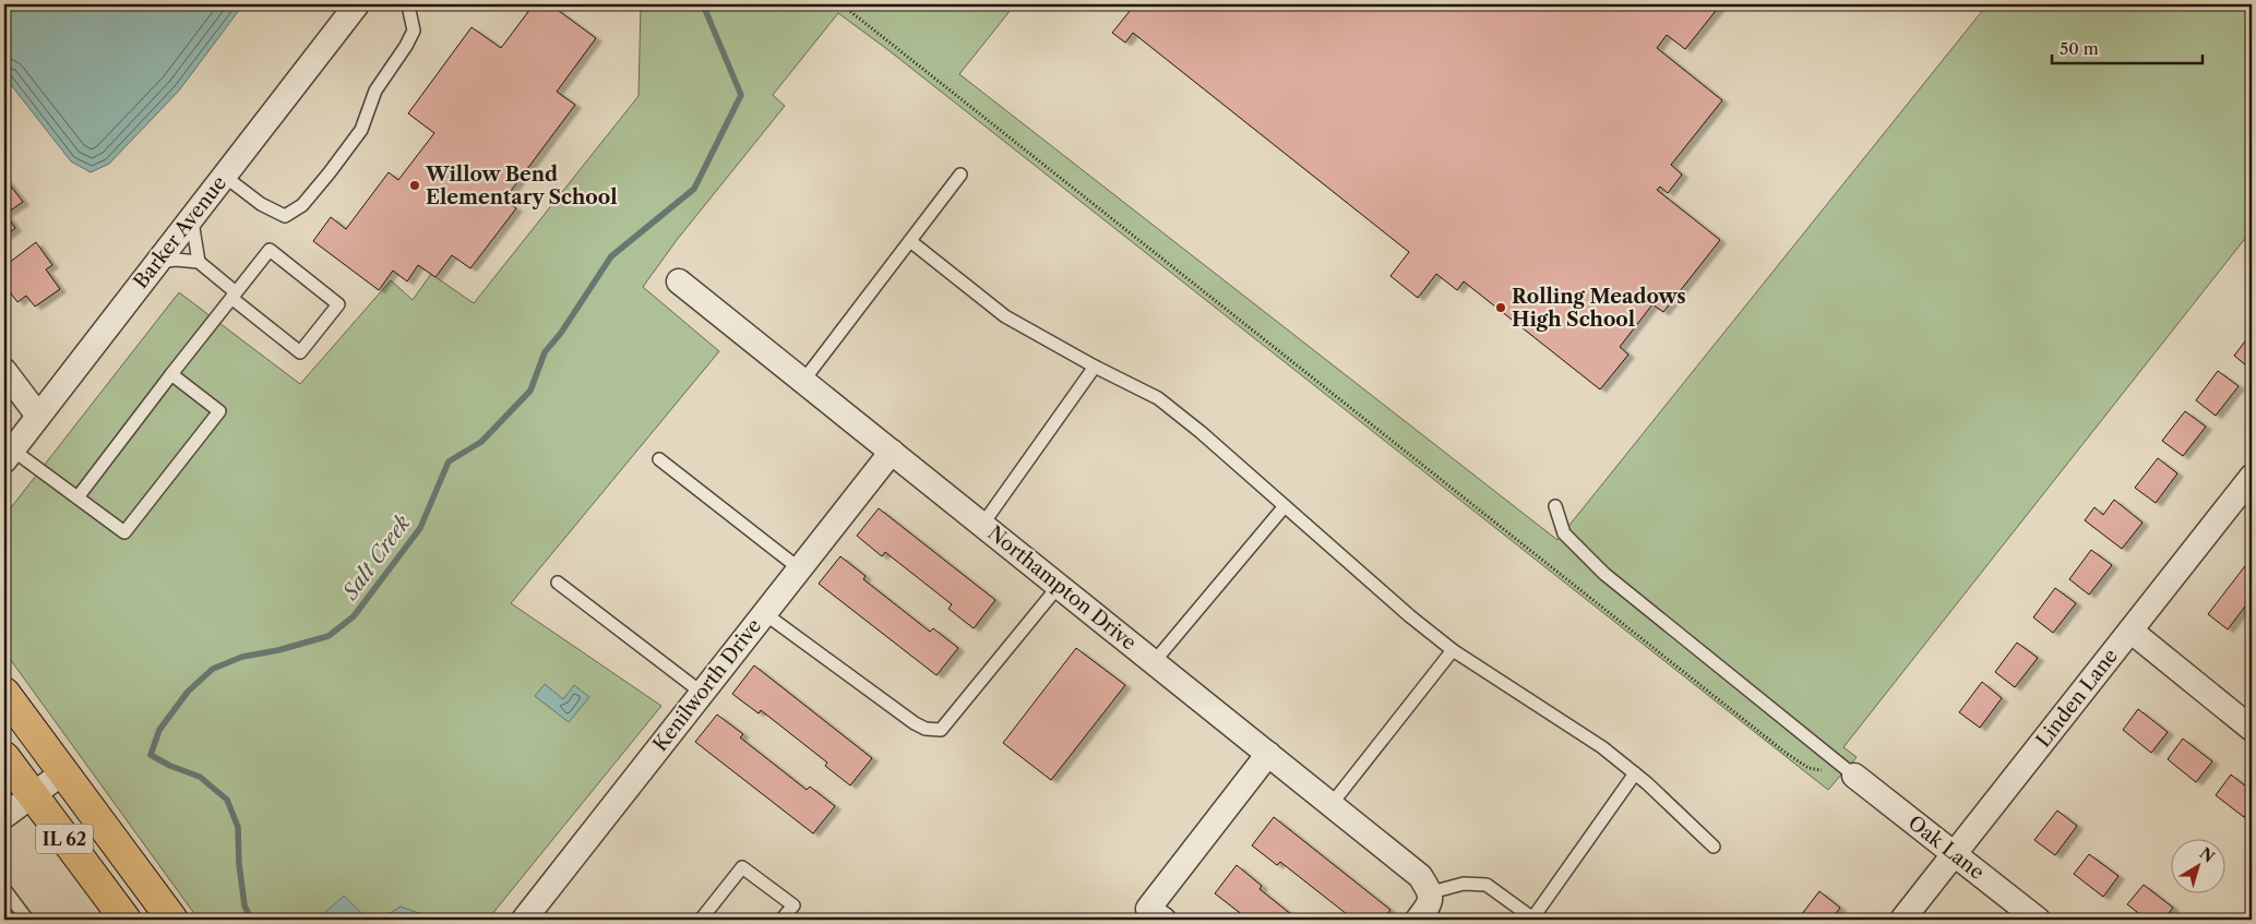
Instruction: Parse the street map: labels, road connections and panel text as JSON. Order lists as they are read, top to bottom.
{
  "streets": {
    "main road": ["IL 62"],
    "street": [
      "Barker Avenue",
      "Northampton Drive",
      "Kenilworth Drive",
      "Linden Lane",
      "Oak Lane"
    ]
  },
  "crossings": [
    ["Northampton Drive", "Kenilworth Drive"],
    ["Linden Lane", "Oak Lane"]
  ],
  "water": ["Salt Creek"],
  "places": ["Willow Bend Elementary School", "Rolling Meadows High School"],
  "scale_bar": "50 m",
  "north": "top right"
}
